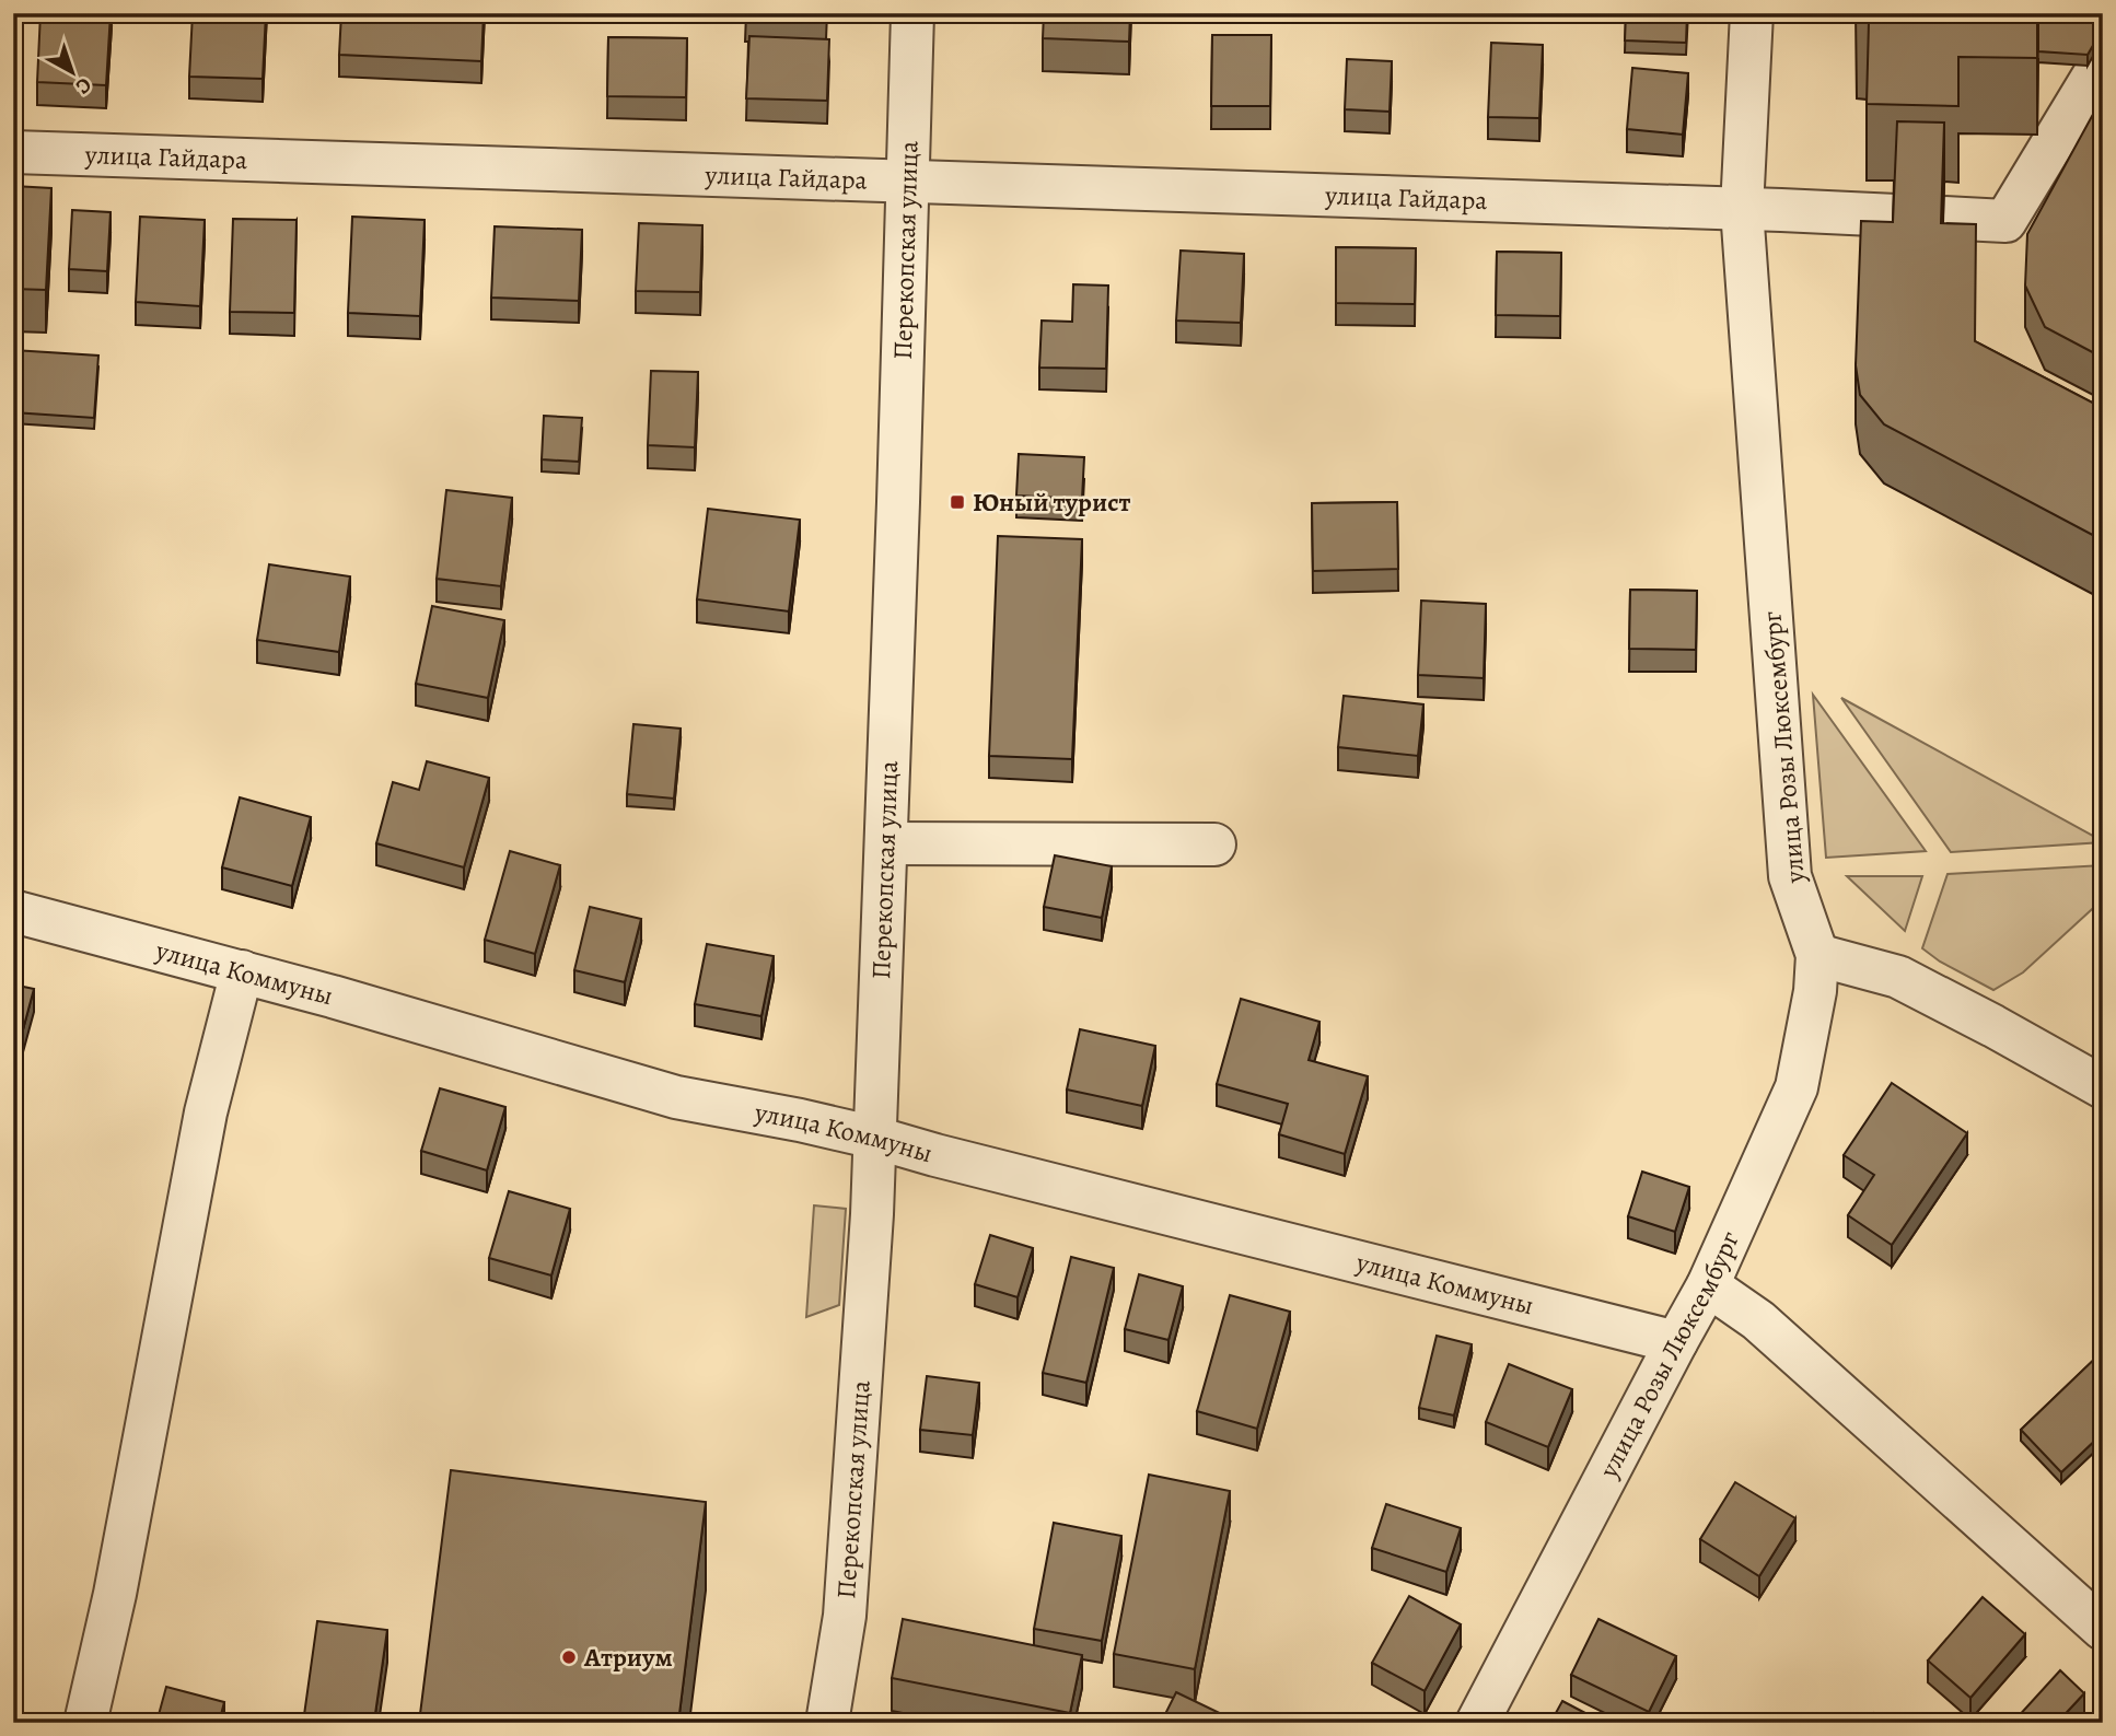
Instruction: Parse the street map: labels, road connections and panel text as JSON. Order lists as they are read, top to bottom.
{
  "streets": {
    "street": [
      "улица Гайдара",
      "Перекопская улица",
      "улица Розы Люксембург",
      "улица Коммуны"
    ]
  },
  "crossings": [
    ["улица Гайдара", "Перекопская улица"],
    ["улица Гайдара", "улица Розы Люксембург"],
    ["Перекопская улица", "улица Коммуны"],
    ["улица Розы Люксембург", "улица Коммуны"]
  ],
  "places": {
    "transit": ["Юный турист"],
    "other": ["Атриум"]
  },
  "north": "bottom right"
}
